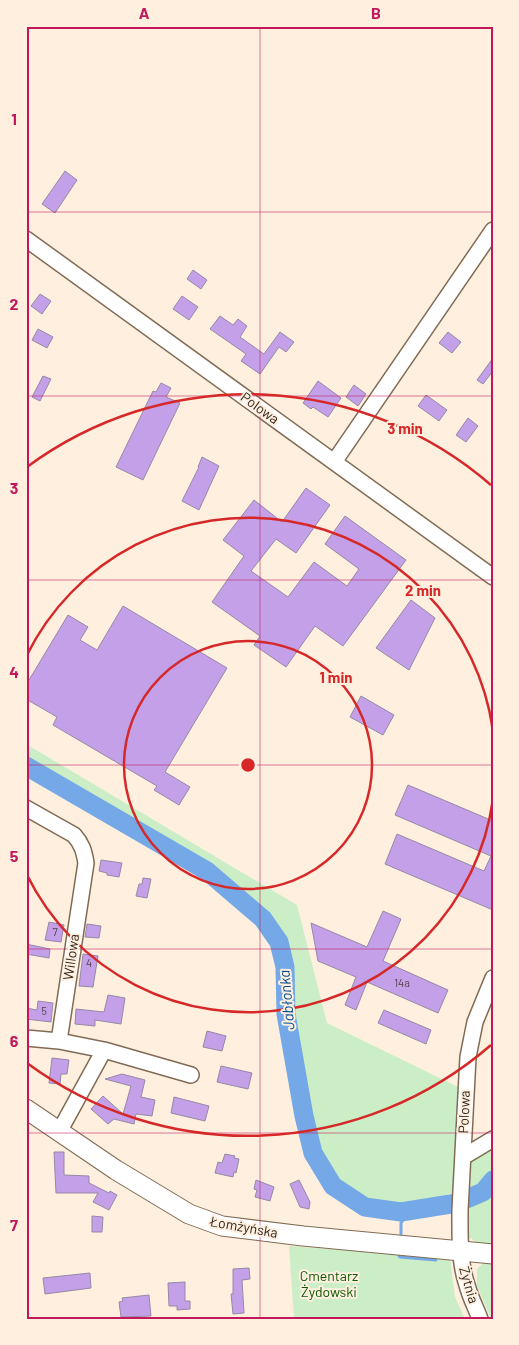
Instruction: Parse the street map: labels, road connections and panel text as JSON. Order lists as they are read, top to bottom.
{
  "streets": {
    "main road": ["Łomżyńska"],
    "street": ["Polowa", "Willowa", "Żytnia"]
  },
  "crossings": [
    ["Polowa", "Łomżyńska"],
    ["Polowa", "Żytnia"],
    ["Łomżyńska", "Żytnia"]
  ],
  "water": ["Jabłonka"],
  "parks": ["Cmentarz Żydowski"],
  "house_numbers": [
    "7",
    "4",
    "14a",
    "5"
  ],
  "grid": {
    "columns": ["A", "B"],
    "rows": [
      "1",
      "2",
      "3",
      "4",
      "5",
      "6",
      "7"
    ]
  },
  "rings": ["3 min", "2 min", "1 min"]
}
